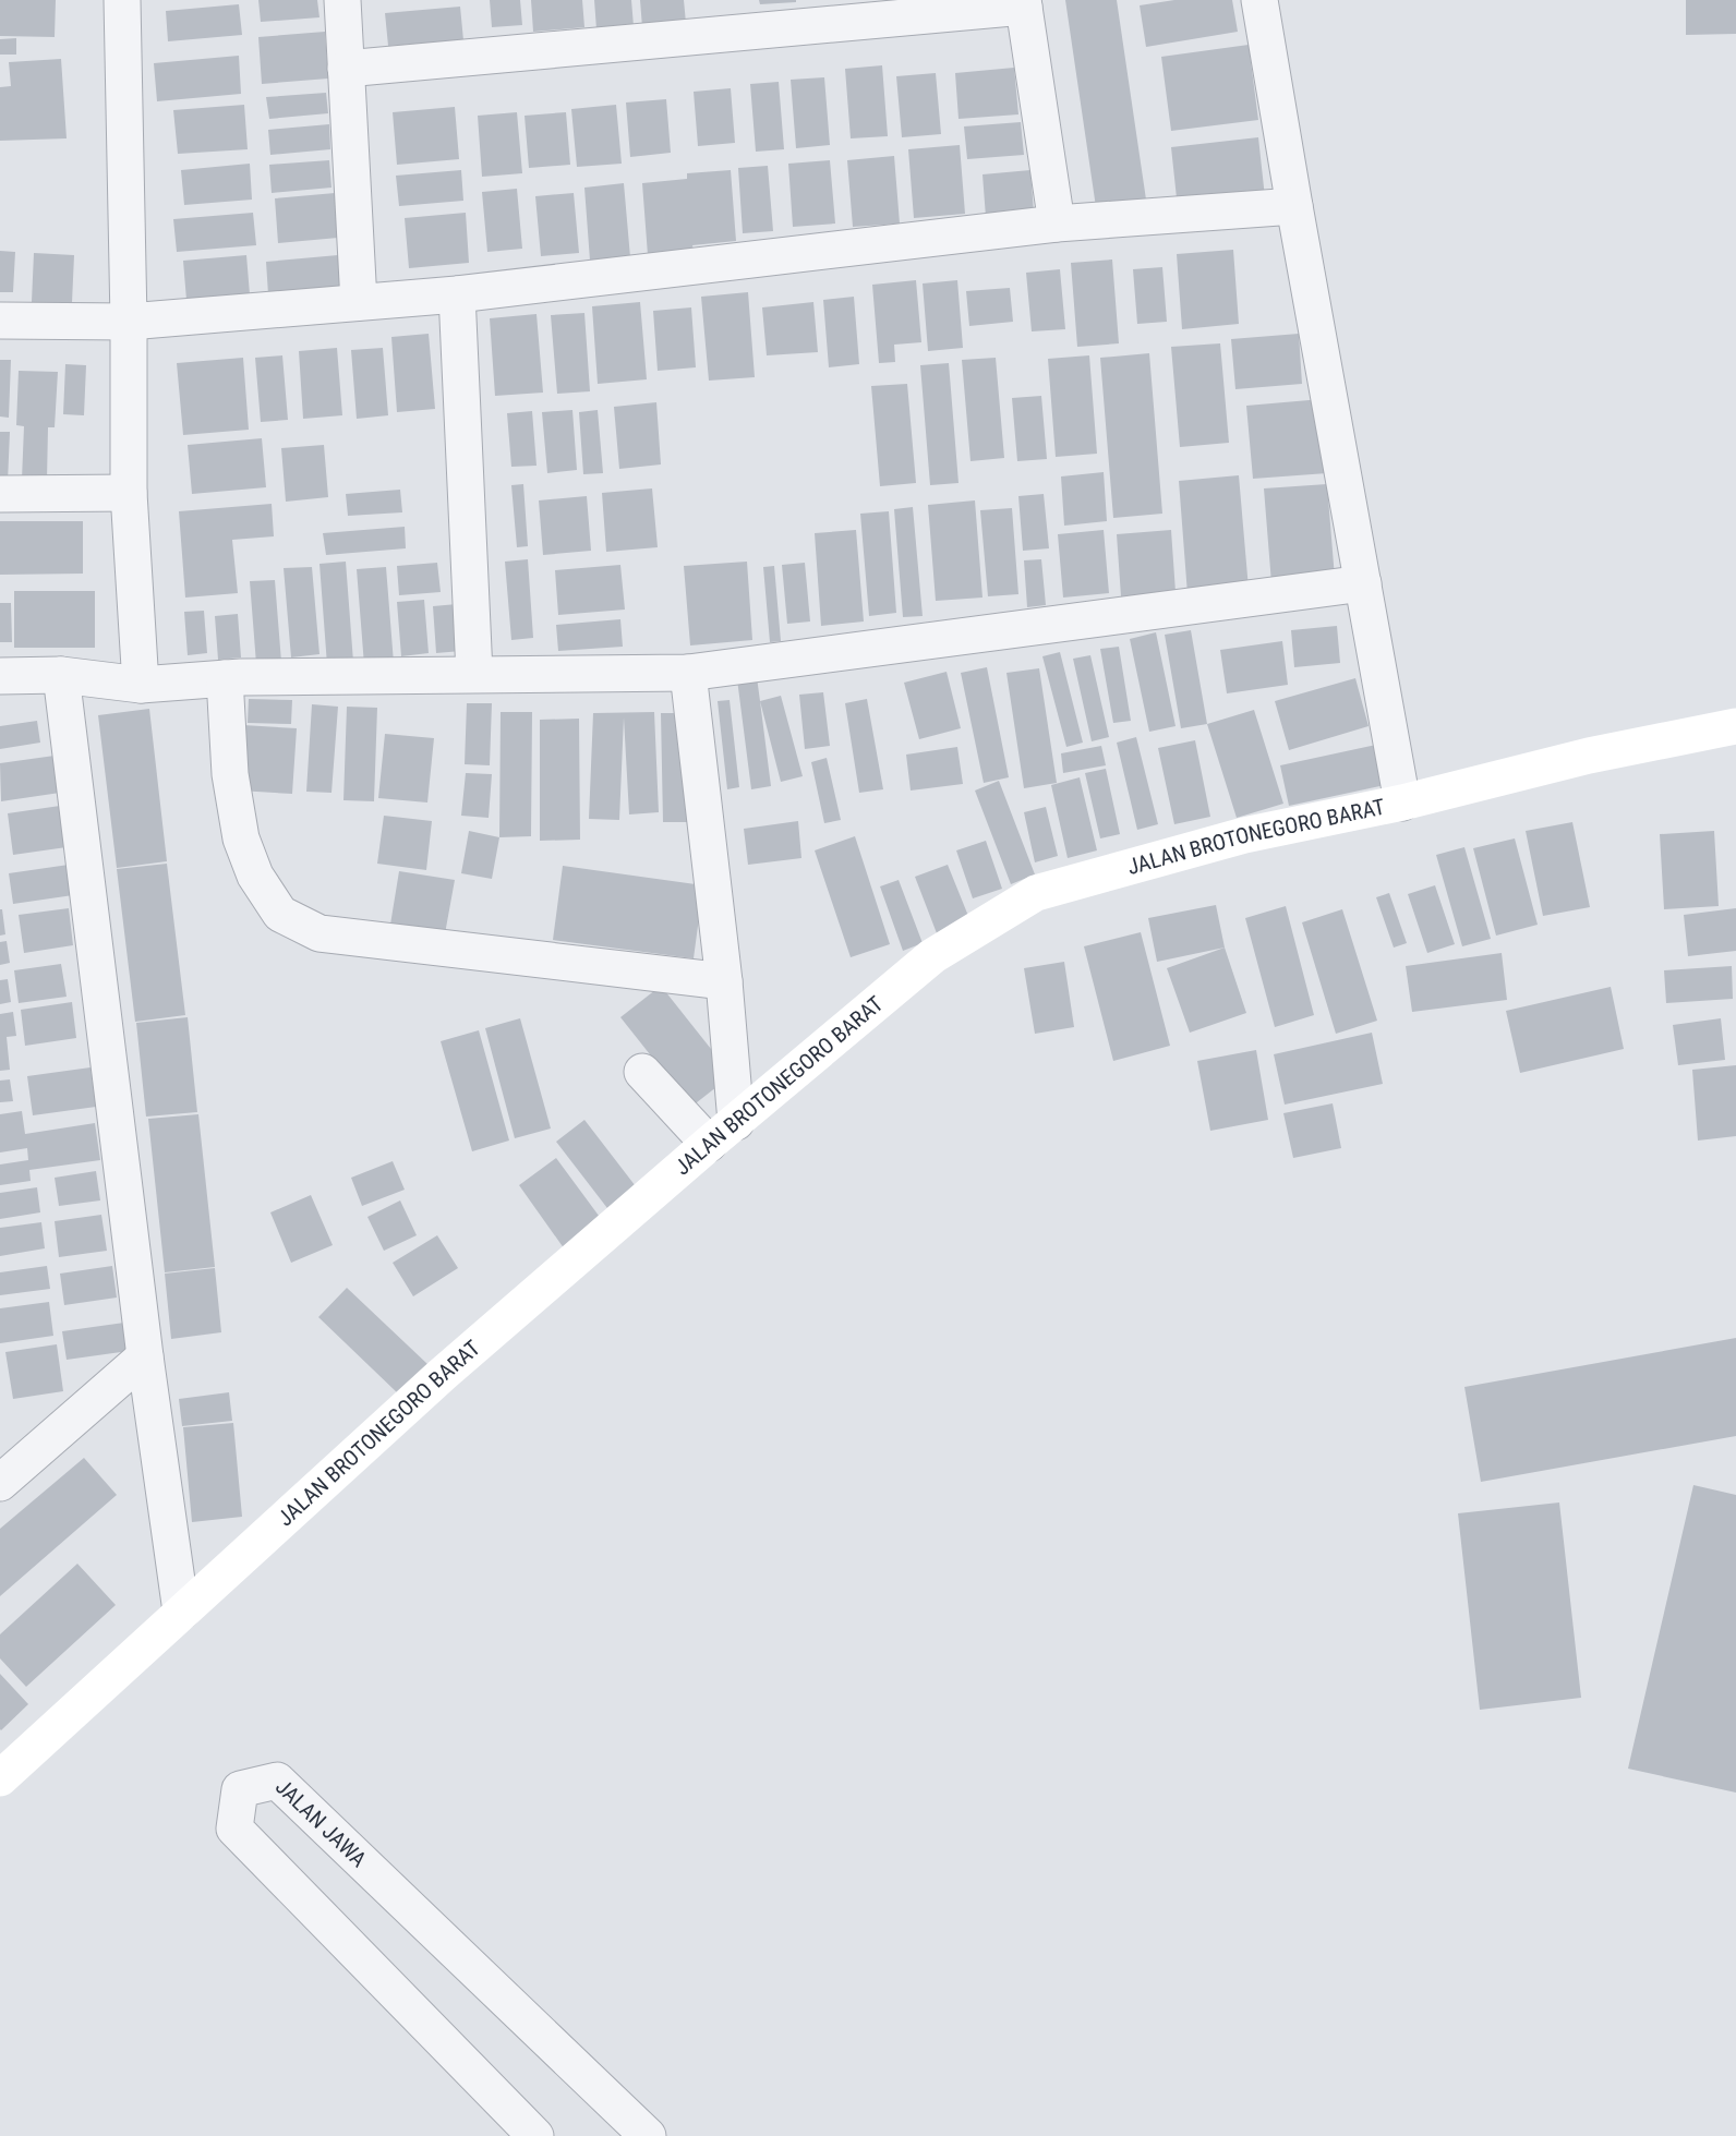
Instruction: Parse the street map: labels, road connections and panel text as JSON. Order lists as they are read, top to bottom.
{
  "streets": {
    "main road": ["JALAN BROTONEGORO BARAT"],
    "street": ["JALAN JAWA"]
  }
}
